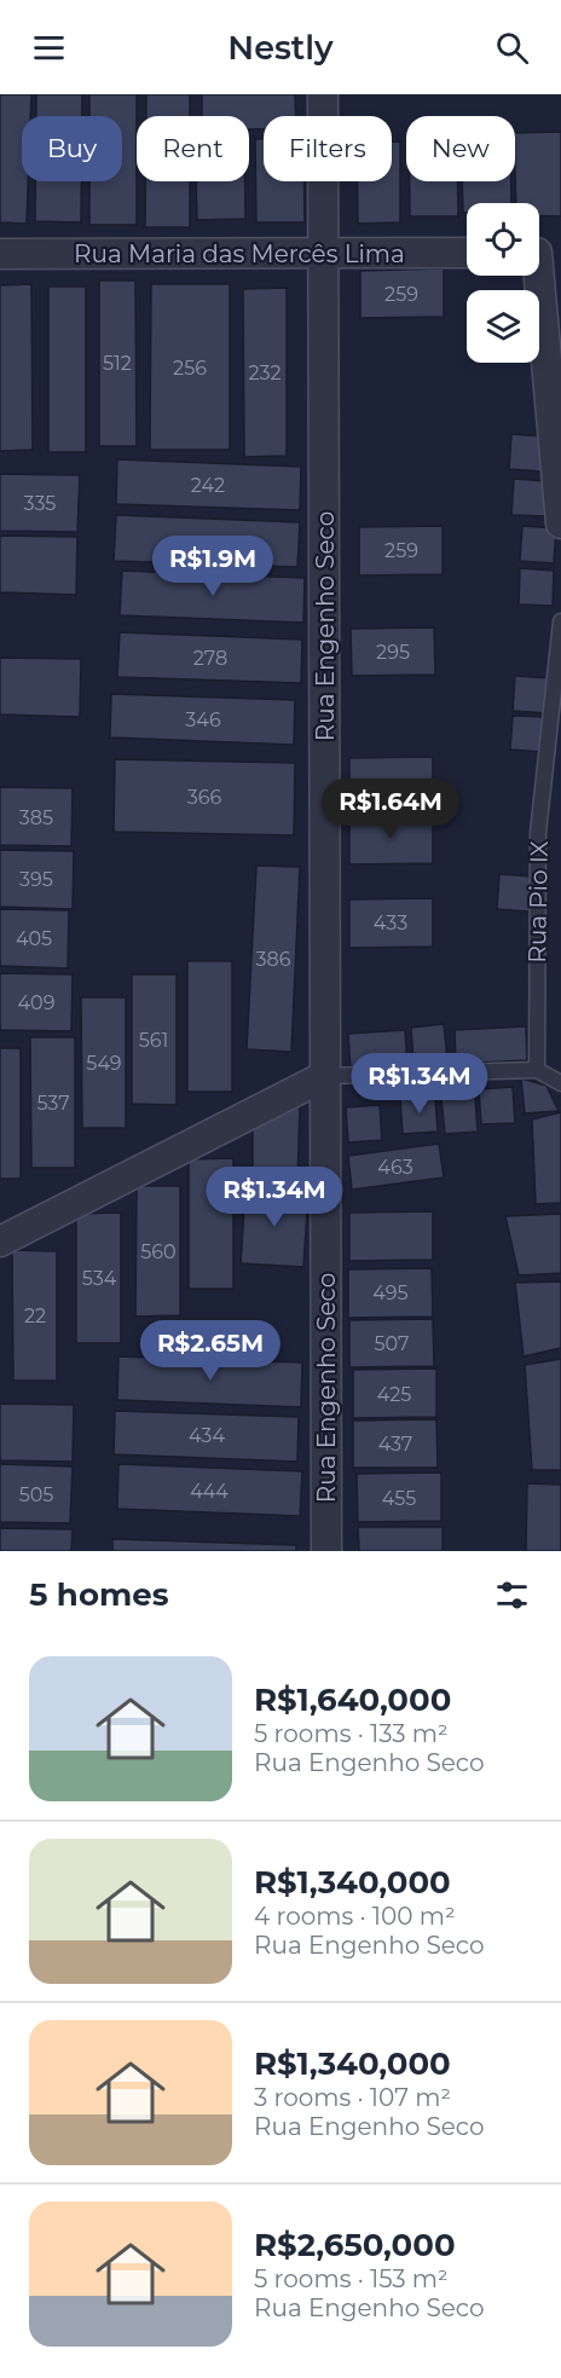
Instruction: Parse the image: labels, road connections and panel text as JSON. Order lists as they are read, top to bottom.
{
  "streets": {
    "street": ["Rua Maria das Mercês Lima", "Rua Engenho Seco"],
    "lane": ["Rua Pio IX"]
  },
  "crossings": [
    ["Rua Maria das Mercês Lima", "Rua Engenho Seco"]
  ],
  "house_numbers": [
    "259",
    "512",
    "256",
    "232",
    "242",
    "335",
    "259",
    "295",
    "278",
    "346",
    "366",
    "385",
    "395",
    "433",
    "405",
    "386",
    "409",
    "561",
    "549",
    "537",
    "463",
    "560",
    "534",
    "495",
    "22",
    "507",
    "425",
    "434",
    "437",
    "444",
    "505",
    "455"
  ],
  "page": {
    "header": "Nestly",
    "chip": [
      "Buy",
      "Rent",
      "Filters",
      "New"
    ],
    "price": [
      "R$1.9M",
      "R$1.64M",
      "R$1.34M",
      "R$1.34M",
      "R$2.65M"
    ],
    "heading": "5 homes",
    "list": [
      {
        "name": "R$1,640,000",
        "note": "5 rooms · 133 m² · Rua Engenho Seco"
      },
      {
        "name": "R$1,340,000",
        "note": "4 rooms · 100 m² · Rua Engenho Seco"
      },
      {
        "name": "R$1,340,000",
        "note": "3 rooms · 107 m² · Rua Engenho Seco"
      },
      {
        "name": "R$2,650,000",
        "note": "5 rooms · 153 m² · Rua Engenho Seco"
      }
    ]
  }
}
